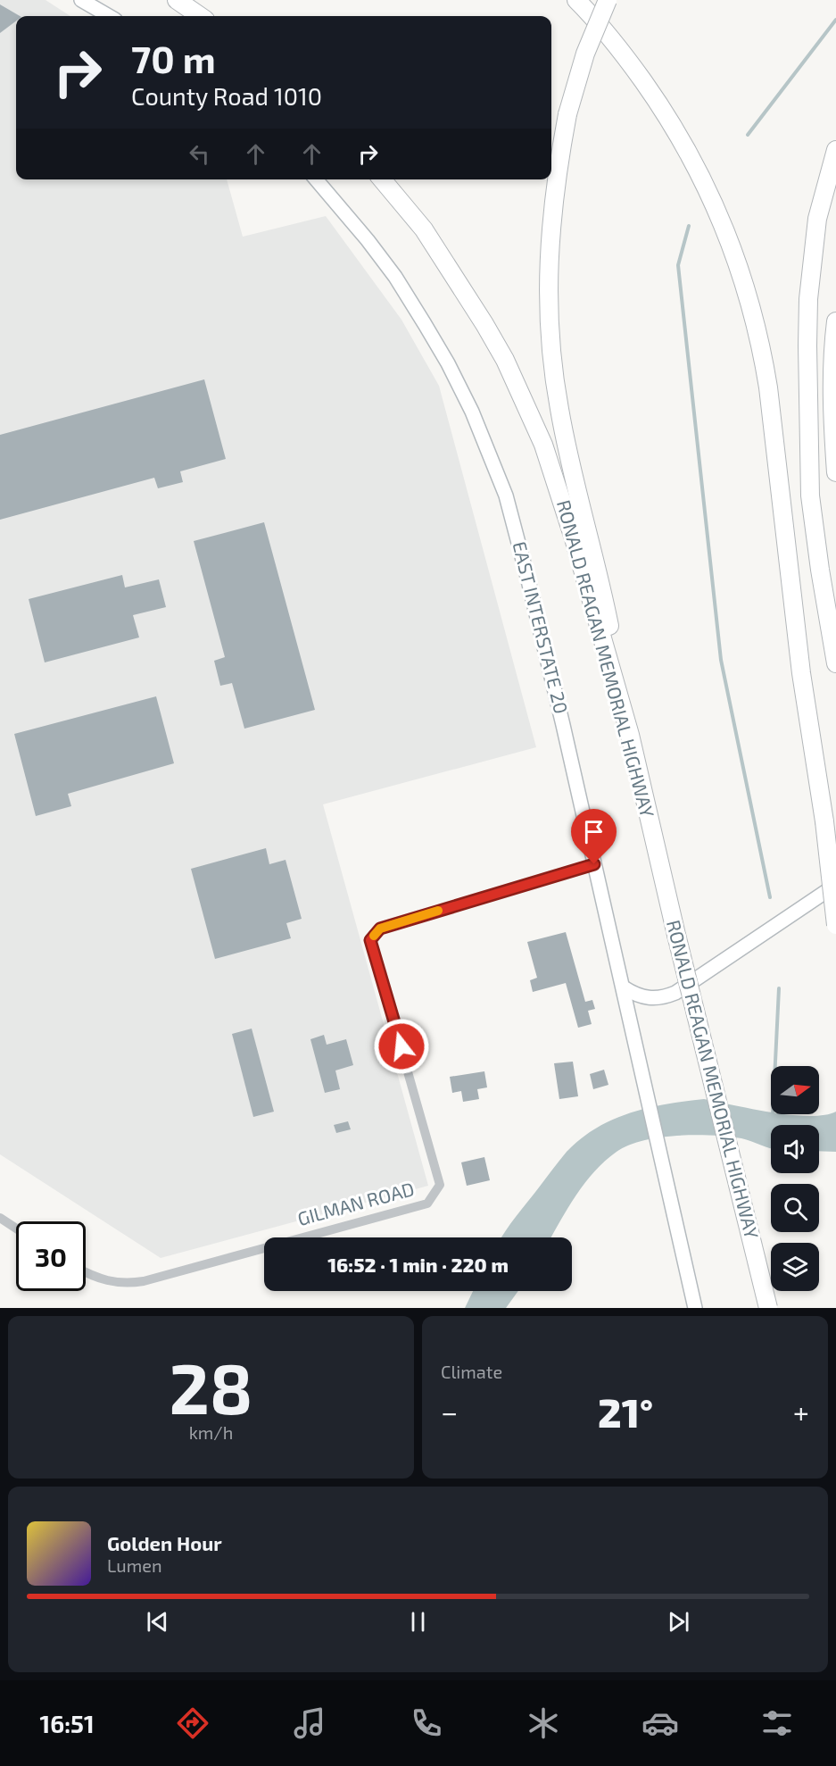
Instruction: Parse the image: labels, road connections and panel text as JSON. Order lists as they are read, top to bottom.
{
  "streets": {
    "highway": ["RONALD REAGAN MEMORIAL HIGHWAY"],
    "main road": ["EAST INTERSTATE 20"],
    "street": ["GILMAN ROAD"]
  },
  "crossings": [
    ["EAST INTERSTATE 20", "GILMAN ROAD"]
  ],
  "north": "right",
  "page": {
    "turn": ["70 m", "County Road 1010"],
    "limit": "30",
    "trip": "16:52 · 1 min · 220 m",
    "tile": [
      ["28", "km/h"],
      "Climate"
    ],
    "heat": ["−", "21°", "+"],
    "song": ["Golden Hour", "Lumen"],
    "tabs": "16:51"
  }
}
